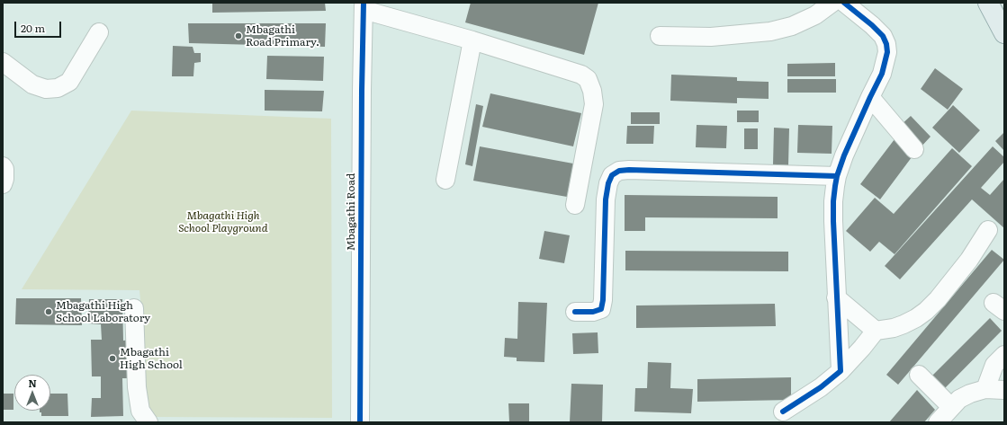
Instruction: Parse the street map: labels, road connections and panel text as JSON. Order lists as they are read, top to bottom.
{
  "streets": {
    "street": ["Mbagathi Road"]
  },
  "parks": ["Mbagathi High School Playground"],
  "places": ["Mbagathi Road Primary.", "Mbagathi High School Laboratory", "Mbagathi High School"],
  "scale_bar": "20 m",
  "north": "top"
}
